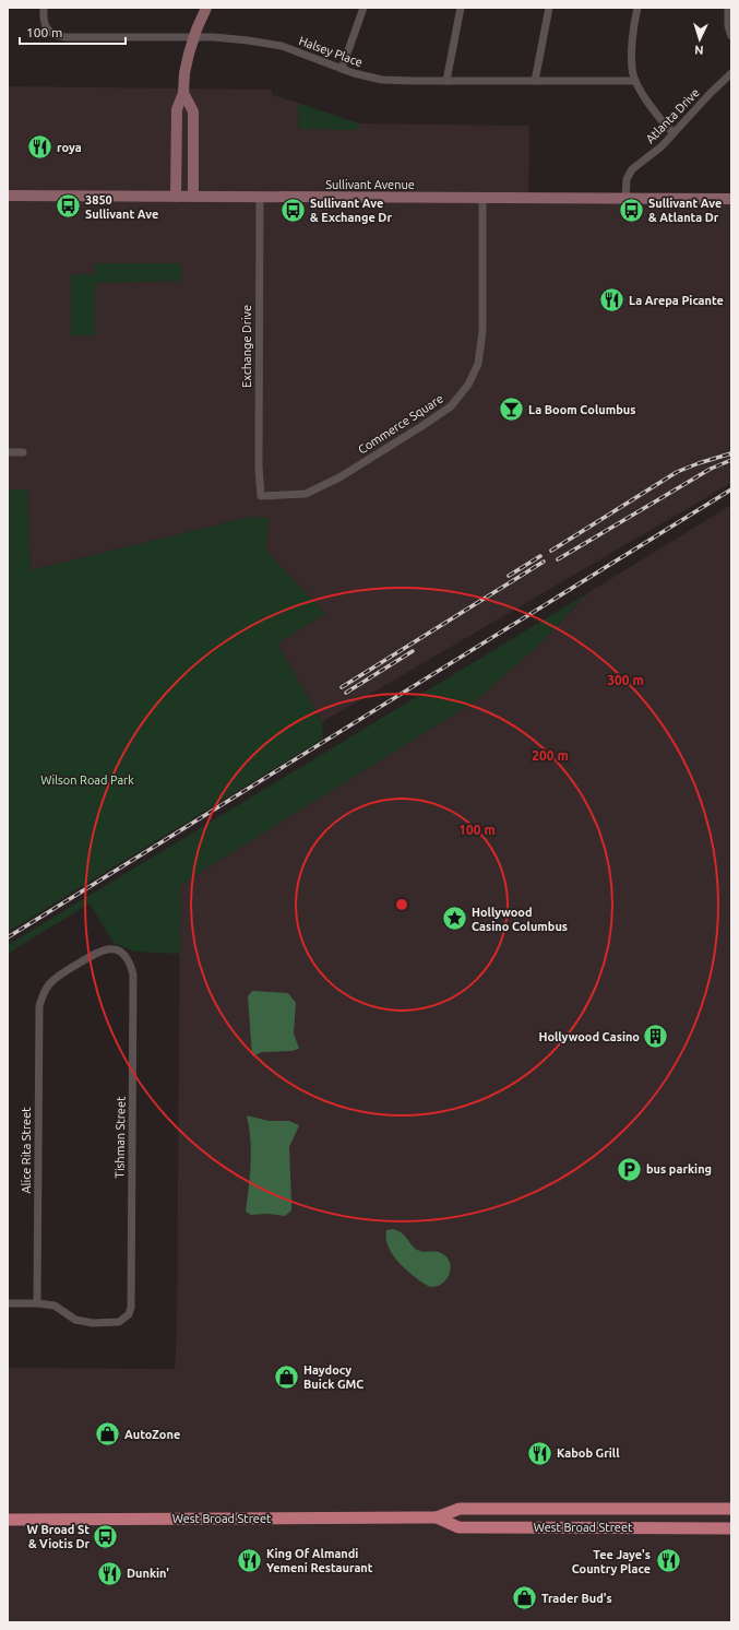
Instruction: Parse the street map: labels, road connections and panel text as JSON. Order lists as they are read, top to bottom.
{
  "streets": {
    "main road": ["Sullivant Avenue", "West Broad Street"],
    "street": [
      "Halsey Place",
      "Atlanta Drive",
      "Exchange Drive",
      "Commerce Square",
      "Tishman Street",
      "Alice Rita Street"
    ]
  },
  "crossings": [
    ["Atlanta Drive", "Sullivant Avenue"],
    ["Sullivant Avenue", "Exchange Drive"],
    ["Sullivant Avenue", "Commerce Square"],
    ["Exchange Drive", "Commerce Square"],
    ["Tishman Street", "Alice Rita Street"]
  ],
  "parks": ["Wilson Road Park"],
  "places": {
    "restaurant": [
      "roya",
      "La Arepa Picante",
      "Kabob Grill",
      "King Of Almandi Yemeni Restaurant",
      "Tee Jaye's Country Place",
      "Dunkin'"
    ],
    "bus stop": [
      "3850 Sullivant Ave",
      "Sullivant Ave & Exchange Dr",
      "Sullivant Ave & Atlanta Dr",
      "W Broad St & Viotis Dr"
    ],
    "bar": ["La Boom Columbus"],
    "place": ["Hollywood Casino Columbus"],
    "building": ["Hollywood Casino"],
    "parking": ["bus parking"],
    "shop": ["Haydocy Buick GMC", "AutoZone", "Trader Bud's"]
  },
  "scale_bar": "100 m",
  "north": "bottom",
  "rings": ["300 m", "200 m", "100 m"]
}
